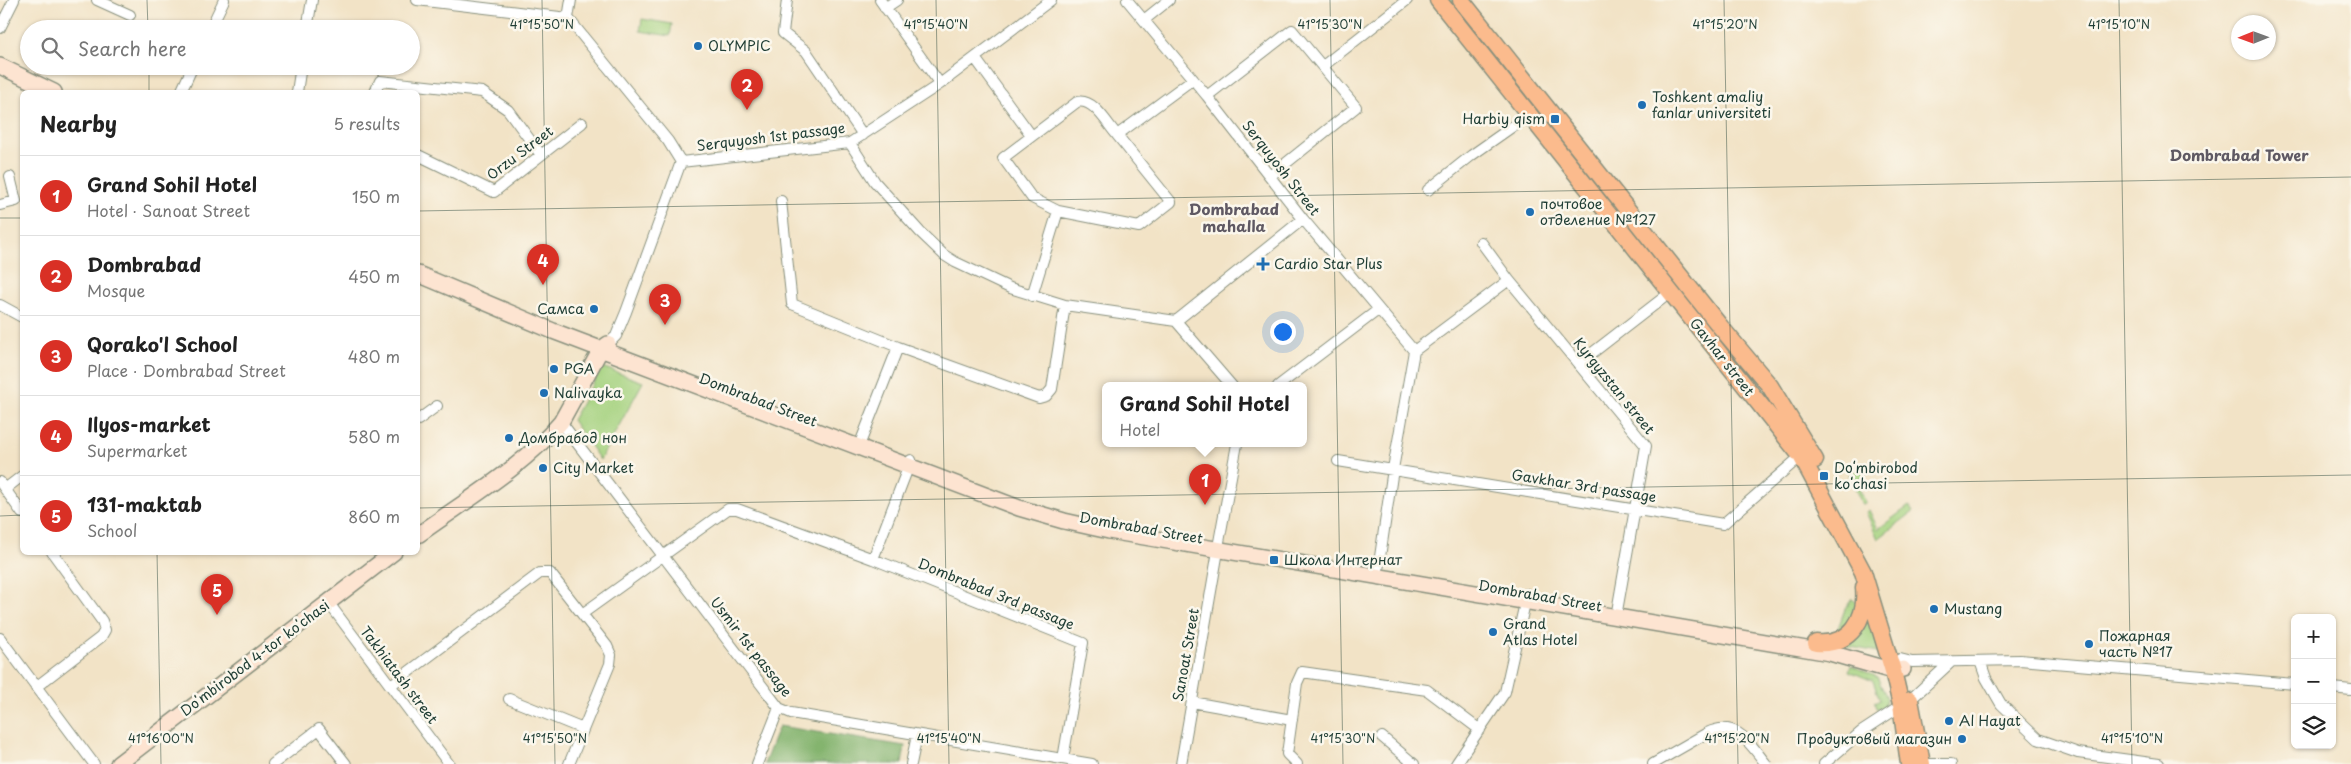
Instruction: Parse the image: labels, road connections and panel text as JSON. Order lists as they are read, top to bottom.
{
  "streets": {
    "main road": ["Gavhar street", "Dombrabad Street", "Doʻmbirobod 4-tor koʻchasi"],
    "street": [
      "Serquyosh 1st passage",
      "Orzu Street",
      "Serquyosh Street",
      "Kyrgyzstan street",
      "Gavkhar 3rd passage",
      "Dombrabad 3rd passage",
      "Usmir 1st passage",
      "Sanoat Street",
      "Takhiatash street"
    ]
  },
  "crossings": [
    ["Gavhar street", "Dombrabad Street"],
    ["Gavhar street", "Gavkhar 3rd passage"],
    ["Kyrgyzstan street", "Dombrabad Street"],
    ["Kyrgyzstan street", "Gavkhar 3rd passage"],
    ["Dombrabad Street", "Sanoat Street"],
    ["Dombrabad 3rd passage", "Usmir 1st passage"],
    ["Doʻmbirobod 4-tor koʻchasi", "Takhiatash street"]
  ],
  "districts": ["Dombrabad Tower", "Dombrabad mahalla"],
  "places": {
    "other": [
      "OLYMPIC",
      "Toshkent amaliy fanlar universiteti",
      "почтовое отделение №127",
      "Самса",
      "PGA",
      "Nalivayka",
      "Домбрабод нон",
      "City Market",
      "Mustang",
      "Grand Atlas Hotel",
      "Пожарная часть №17",
      "Al Hayat",
      "Продуктовый магазин"
    ],
    "transit": ["Harbiy qism", "Doʻmbirobod koʻchasi", "Школа Интернат"],
    "health": ["Cardio Star Plus"]
  },
  "north": "left",
  "page": {
    "search": "Search here",
    "pins": [
      "2",
      "4",
      "3",
      "1",
      "5"
    ],
    "heading": ["Nearby", "5 results"],
    "list": [
      {
        "mark": "1",
        "name": "Grand Sohil Hotel",
        "note": "Hotel · Sanoat Street",
        "value": "150 m"
      },
      {
        "mark": "2",
        "name": "Dombrabad",
        "note": "Mosque",
        "value": "450 m"
      },
      {
        "mark": "3",
        "name": "Qorako'l School",
        "note": "Place · Dombrabad Street",
        "value": "480 m"
      },
      {
        "mark": "4",
        "name": "Ilyos-market",
        "note": "Supermarket",
        "value": "580 m"
      },
      {
        "mark": "5",
        "name": "131-maktab",
        "note": "School",
        "value": "860 m"
      }
    ],
    "popup": ["Grand Sohil Hotel", "Hotel"],
    "map_buttons": ["+", "−"]
  },
  "coordinates": [
    "41°15'50\"N",
    "41°15'40\"N",
    "41°15'30\"N",
    "41°15'20\"N",
    "41°15'10\"N",
    "41°16'00\"N"
  ]
}
